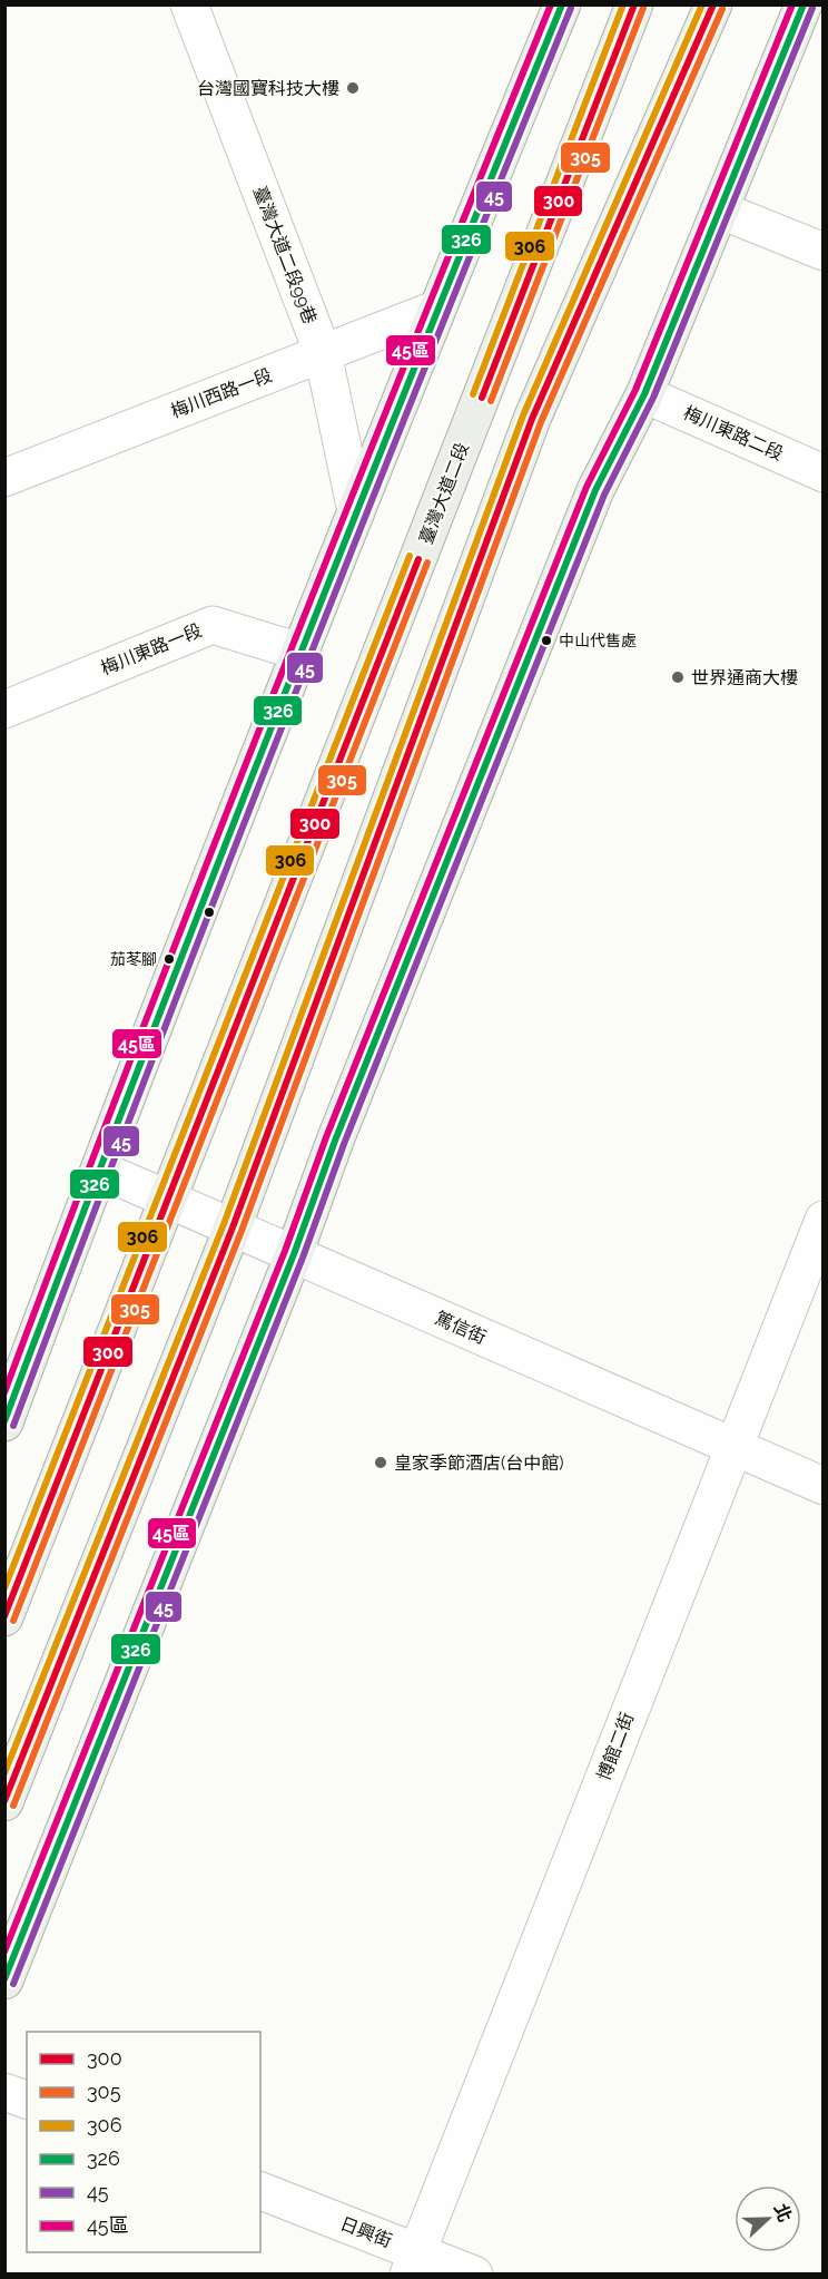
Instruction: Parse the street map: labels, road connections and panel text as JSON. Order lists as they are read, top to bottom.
{
  "streets": {
    "main road": ["臺灣大道二段"],
    "street": [
      "臺灣大道二段99巷",
      "梅川西路一段",
      "梅川東路二段",
      "梅川東路一段",
      "篤信街",
      "博館二街",
      "日興街"
    ]
  },
  "crossings": [
    ["臺灣大道二段99巷", "梅川西路一段"],
    ["臺灣大道二段", "篤信街"],
    ["篤信街", "博館二街"],
    ["博館二街", "日興街"]
  ],
  "places": [
    "台灣國寶科技大樓",
    "中山代售處",
    "世界通商大樓",
    "茄苳腳",
    "皇家季節酒店(台中館)"
  ],
  "lines": [
    "transit line 300",
    "transit line 306",
    "transit line 326",
    "transit line 45區",
    "transit line 305",
    "transit line 45"
  ],
  "legend": [
    "300",
    "305",
    "306",
    "326",
    "45",
    "45區"
  ],
  "north": "right"
}
